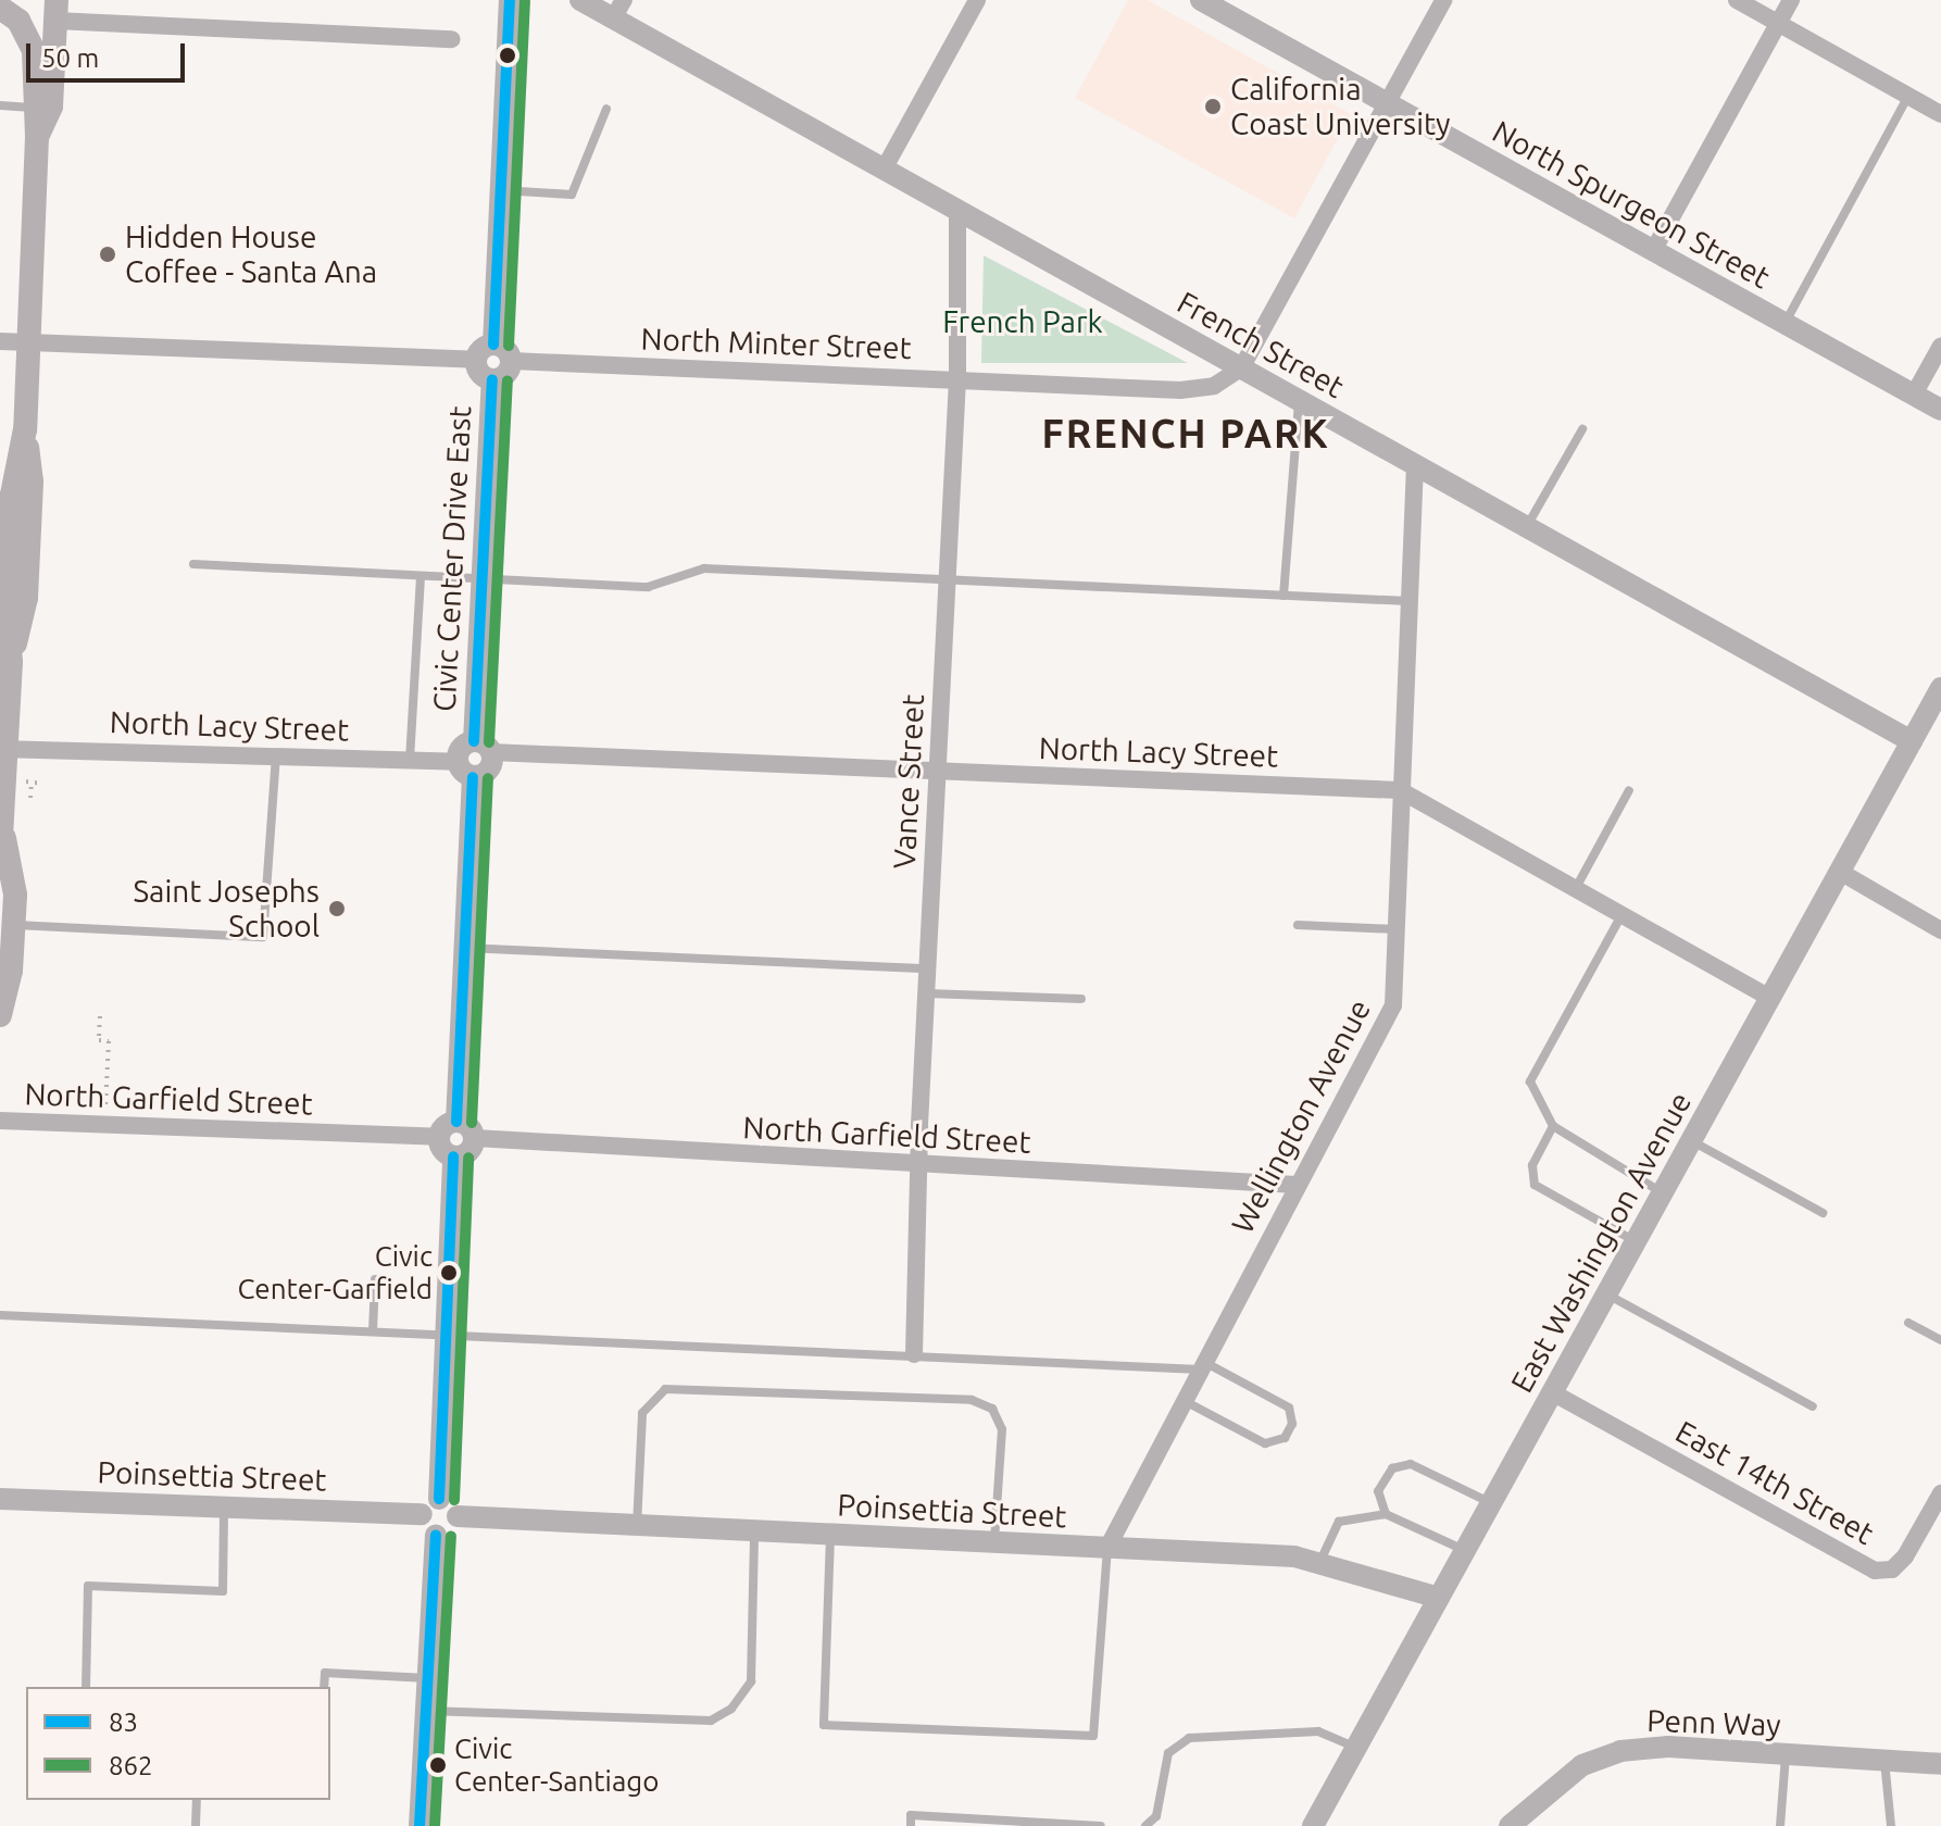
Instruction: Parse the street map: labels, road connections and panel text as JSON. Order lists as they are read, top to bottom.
{
  "streets": {
    "street": [
      "North Spurgeon Street",
      "North Minter Street",
      "French Street",
      "Civic Center Drive East",
      "North Lacy Street",
      "Vance Street",
      "North Garfield Street",
      "Wellington Avenue",
      "East Washington Avenue",
      "Poinsettia Street",
      "East 14th Street",
      "Penn Way"
    ]
  },
  "crossings": [
    ["North Minter Street", "French Street"],
    ["North Minter Street", "Civic Center Drive East"],
    ["North Minter Street", "Vance Street"],
    ["French Street", "Vance Street"],
    ["French Street", "Wellington Avenue"],
    ["French Street", "East Washington Avenue"],
    ["Civic Center Drive East", "North Lacy Street"],
    ["North Lacy Street", "Vance Street"],
    ["North Lacy Street", "Wellington Avenue"],
    ["North Lacy Street", "East Washington Avenue"],
    ["Vance Street", "North Garfield Street"],
    ["North Garfield Street", "Wellington Avenue"],
    ["Wellington Avenue", "Poinsettia Street"],
    ["East Washington Avenue", "Poinsettia Street"],
    ["East Washington Avenue", "East 14th Street"]
  ],
  "districts": ["FRENCH PARK"],
  "parks": ["French Park"],
  "places": [
    "California Coast University",
    "Hidden House Coffee - Santa Ana",
    "Saint Josephs School",
    "Civic Center-Garfield",
    "Civic Center-Santiago"
  ],
  "lines": ["transit line 83", "transit line 862"],
  "legend": ["83", "862"],
  "scale_bar": "50 m"
}
